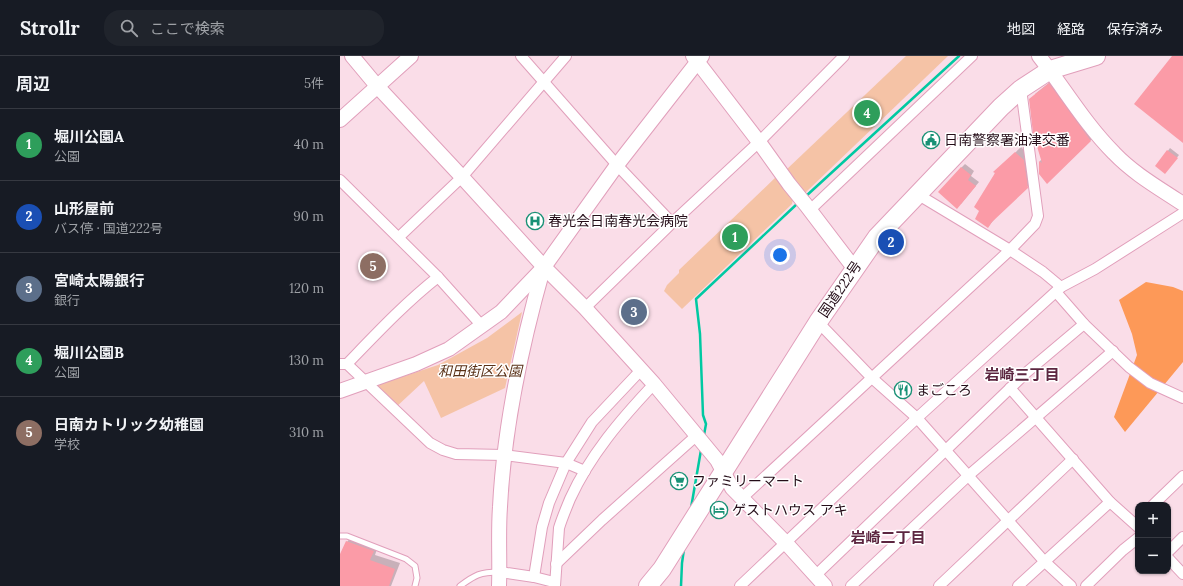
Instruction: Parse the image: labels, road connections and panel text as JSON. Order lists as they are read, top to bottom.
{
  "streets": {
    "highway": ["国道222号"]
  },
  "districts": ["岩崎三丁目", "岩崎二丁目"],
  "parks": ["和田街区公園"],
  "places": {
    "public building": ["日南警察署油津交番"],
    "hospital": ["春光会日南春光会病院"],
    "restaurant": ["まごころ"],
    "supermarket": ["ファミリーマート"],
    "hotel": ["ゲストハウス アキ"]
  },
  "page": {
    "header": "Strollr",
    "search": "ここで検索",
    "nav": ["地図", "経路", "保存済み"],
    "heading": ["周辺", "5件"],
    "pins": [
      "4",
      "1",
      "2",
      "5",
      "3"
    ],
    "list": [
      {
        "mark": "1",
        "name": "堀川公園A",
        "note": "公園",
        "value": "40 m"
      },
      {
        "mark": "2",
        "name": "山形屋前",
        "note": "バス停 · 国道222号",
        "value": "90 m"
      },
      {
        "mark": "3",
        "name": "宮崎太陽銀行",
        "note": "銀行",
        "value": "120 m"
      },
      {
        "mark": "4",
        "name": "堀川公園B",
        "note": "公園",
        "value": "130 m"
      },
      {
        "mark": "5",
        "name": "日南カトリック幼稚園",
        "note": "学校",
        "value": "310 m"
      }
    ],
    "map_buttons": ["+", "−"]
  }
}
